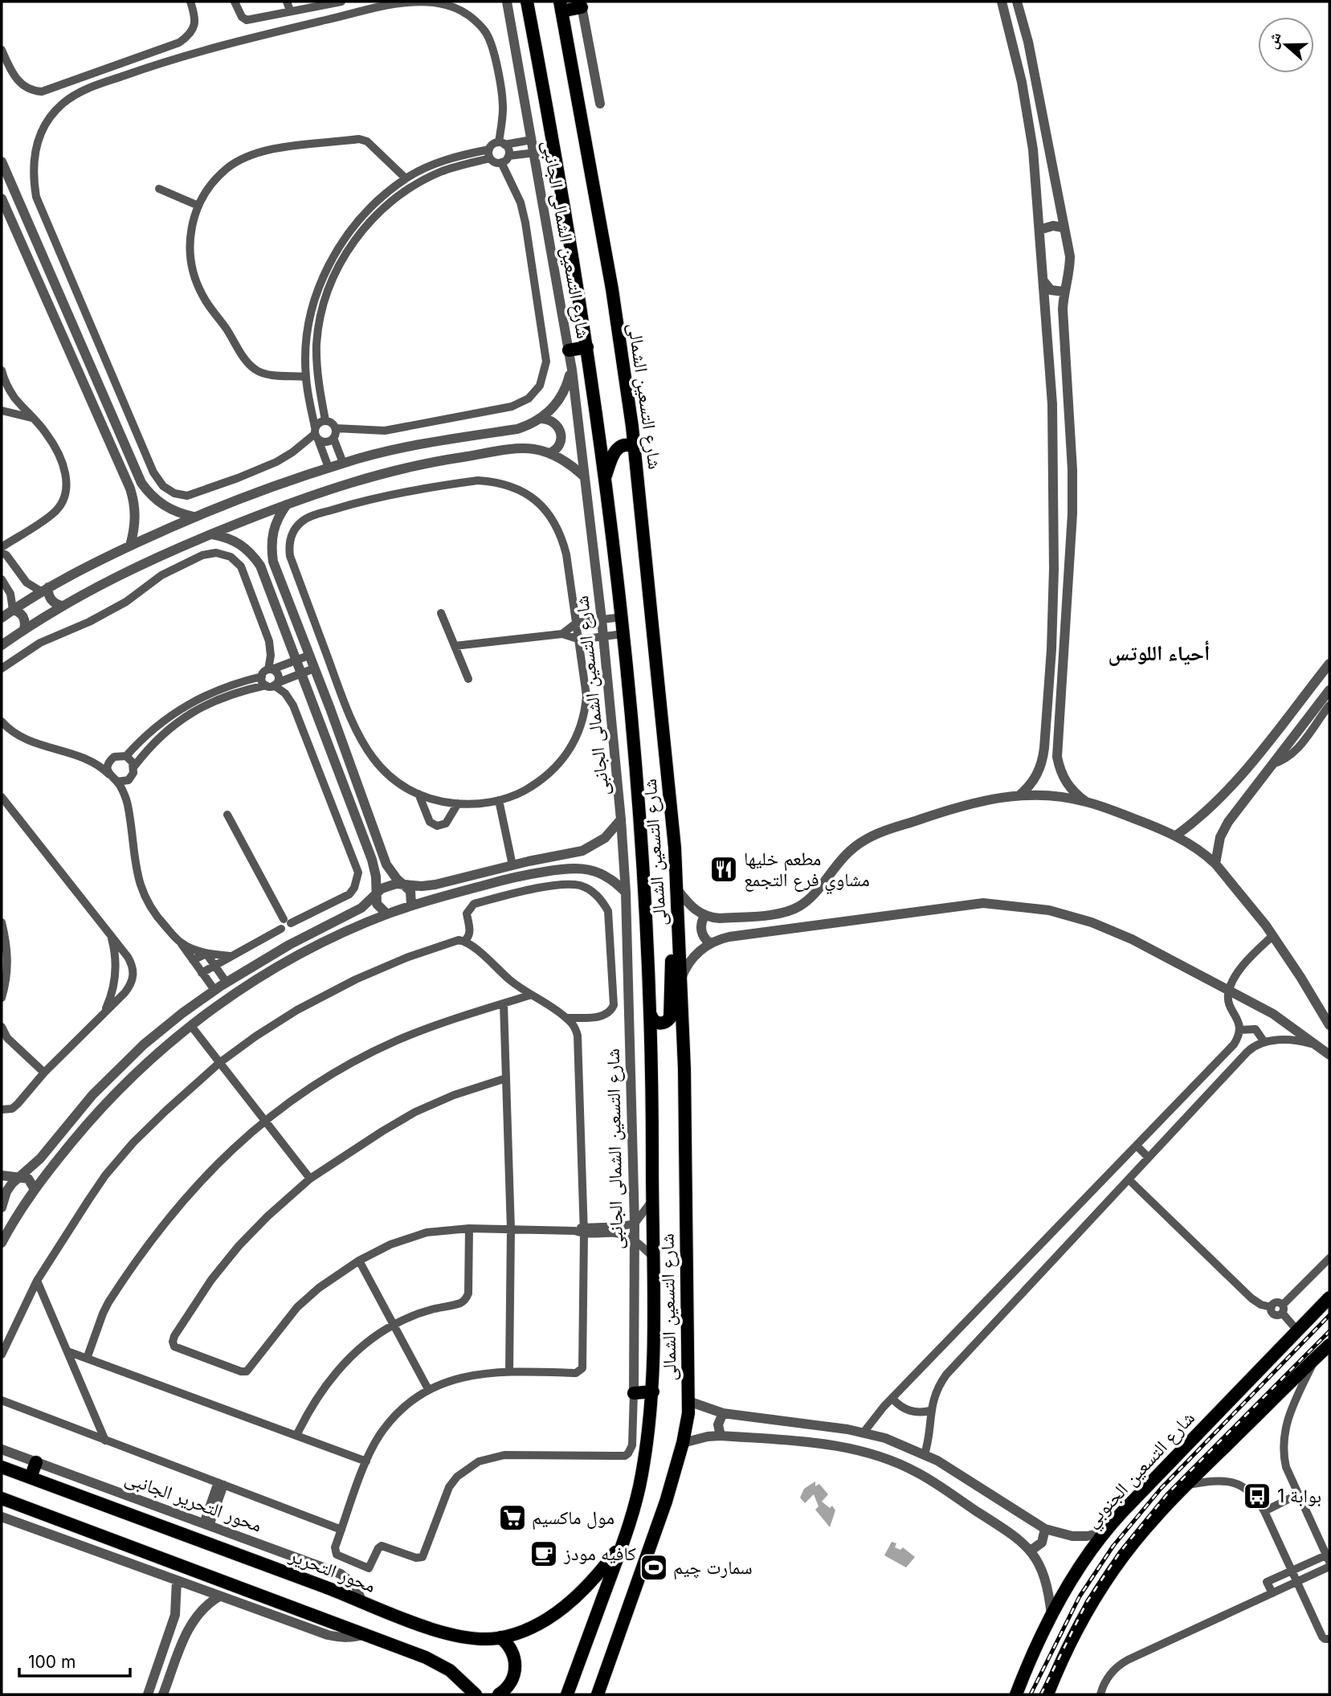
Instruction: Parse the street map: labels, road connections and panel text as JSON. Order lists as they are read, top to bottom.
{
  "streets": {
    "main road": ["شارع التسعين الشمالى", "شارع التسعين الجنوبي", "محور التحرير"],
    "street": ["شارع التسعين الشمالى الجانبى", "محور التحرير الجانبى"]
  },
  "crossings": [
    ["شارع التسعين الشمالى", "محور التحرير"],
    ["محور التحرير الجانبى", "محور التحرير"]
  ],
  "districts": ["أحياء اللوتس"],
  "places": {
    "restaurant": ["مطعم خليها مشاوي فرع التجمع"],
    "bus stop": ["بوابة 1"],
    "supermarket": ["مول ماكسيم"],
    "cafe": ["كافيه مودز"],
    "sports": ["سمارت چيم"]
  },
  "scale_bar": "100 m",
  "north": "left"
}
